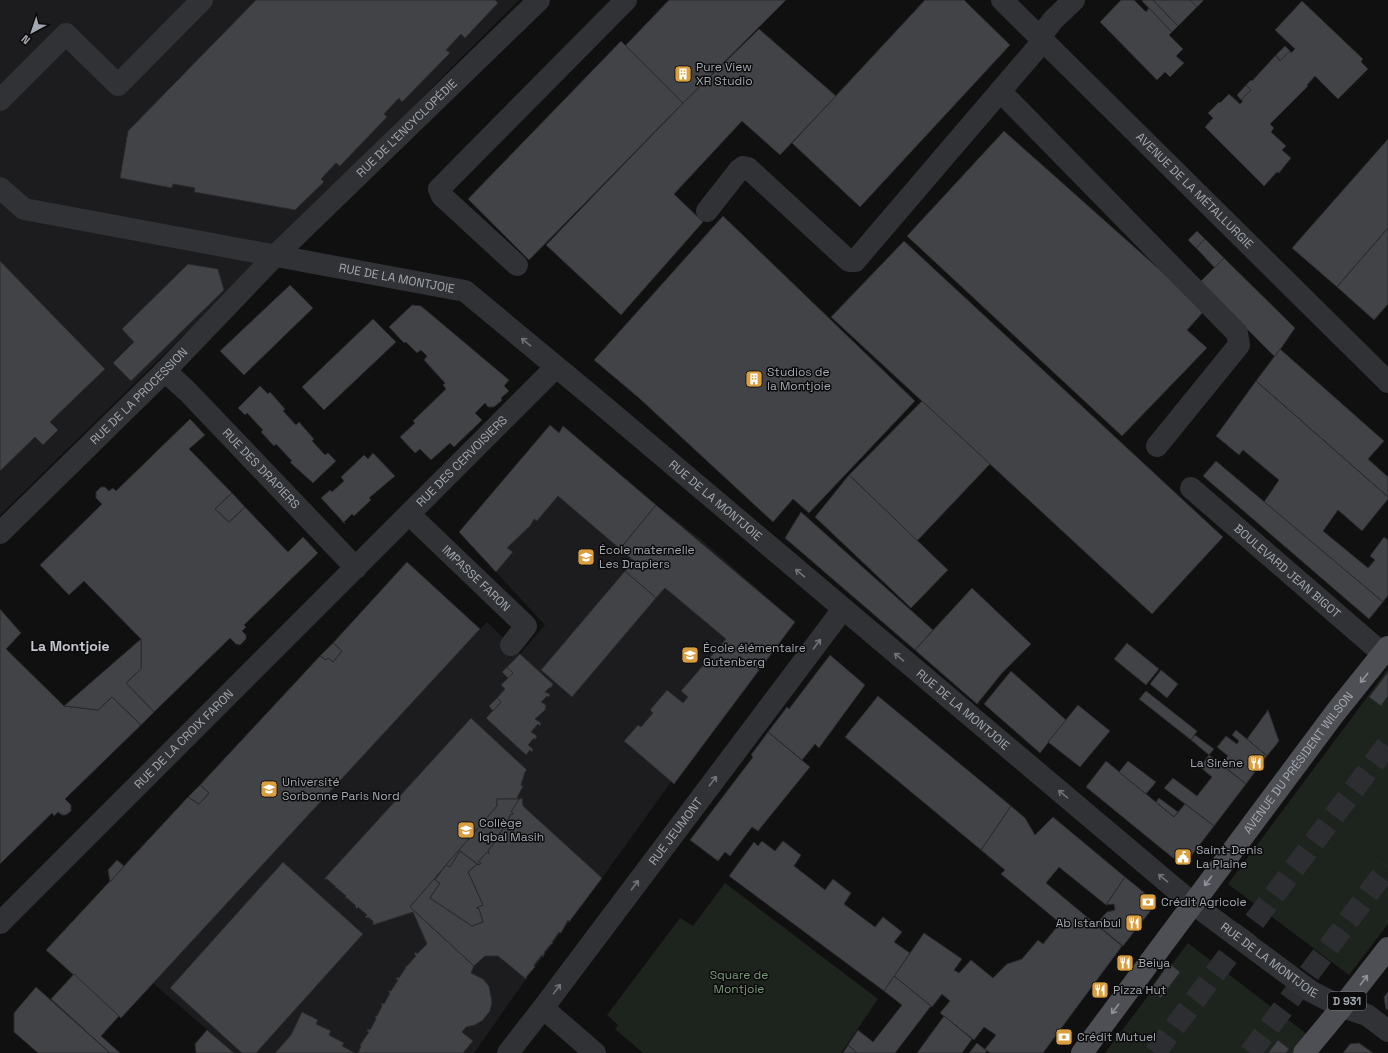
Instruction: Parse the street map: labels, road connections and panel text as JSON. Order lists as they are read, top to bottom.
{
  "streets": {
    "main road": ["AVENUE DU PRÉSIDENT WILSON", "D 931"],
    "street": [
      "RUE DE L'ENCYCLOPÉDIE",
      "AVENUE DE LA MÉTALLURGIE",
      "RUE DE LA MONTJOIE",
      "RUE DE LA PROCESSION",
      "RUE DES CERVOISIERS",
      "RUE DES DRAPIERS",
      "BOULEVARD JEAN BIGOT",
      "IMPASSE FARON",
      "RUE DE LA CROIX FARON",
      "RUE JEUMONT"
    ]
  },
  "crossings": [
    ["RUE DE L'ENCYCLOPÉDIE", "RUE DE LA MONTJOIE"],
    ["RUE DE L'ENCYCLOPÉDIE", "RUE DE LA PROCESSION"],
    ["RUE DE LA MONTJOIE", "RUE DE LA PROCESSION"],
    ["RUE DE LA MONTJOIE", "RUE DES CERVOISIERS"],
    ["RUE DE LA MONTJOIE", "AVENUE DU PRÉSIDENT WILSON"],
    ["RUE DE LA MONTJOIE", "RUE JEUMONT"],
    ["RUE DE LA MONTJOIE", "D 931"],
    ["RUE DE LA PROCESSION", "RUE DES DRAPIERS"],
    ["RUE DES CERVOISIERS", "RUE DES DRAPIERS"],
    ["RUE DES CERVOISIERS", "IMPASSE FARON"],
    ["RUE DES CERVOISIERS", "RUE DE LA CROIX FARON"],
    ["RUE DES DRAPIERS", "RUE DE LA CROIX FARON"],
    ["BOULEVARD JEAN BIGOT", "AVENUE DU PRÉSIDENT WILSON"]
  ],
  "one_way": ["RUE DE LA MONTJOIE", "AVENUE DU PRÉSIDENT WILSON", "RUE JEUMONT"],
  "districts": ["La Montjoie"],
  "parks": ["Square de Montjoie"],
  "places": {
    "building": ["Pure View XR Studio", "Studios de la Montjoie"],
    "school or university": [
      "École maternelle Les Drapiers",
      "École élémentaire Gutenberg",
      "Université Sorbonne Paris Nord",
      "Collège Iqbal Masih"
    ],
    "restaurant": [
      "La Sirène",
      "Ab Istanbul",
      "Beiya",
      "Pizza Hut"
    ],
    "public building": ["Saint-Denis La Plaine"],
    "bank": ["Crédit Agricole", "Crédit Mutuel"]
  },
  "north": "bottom left"
}
